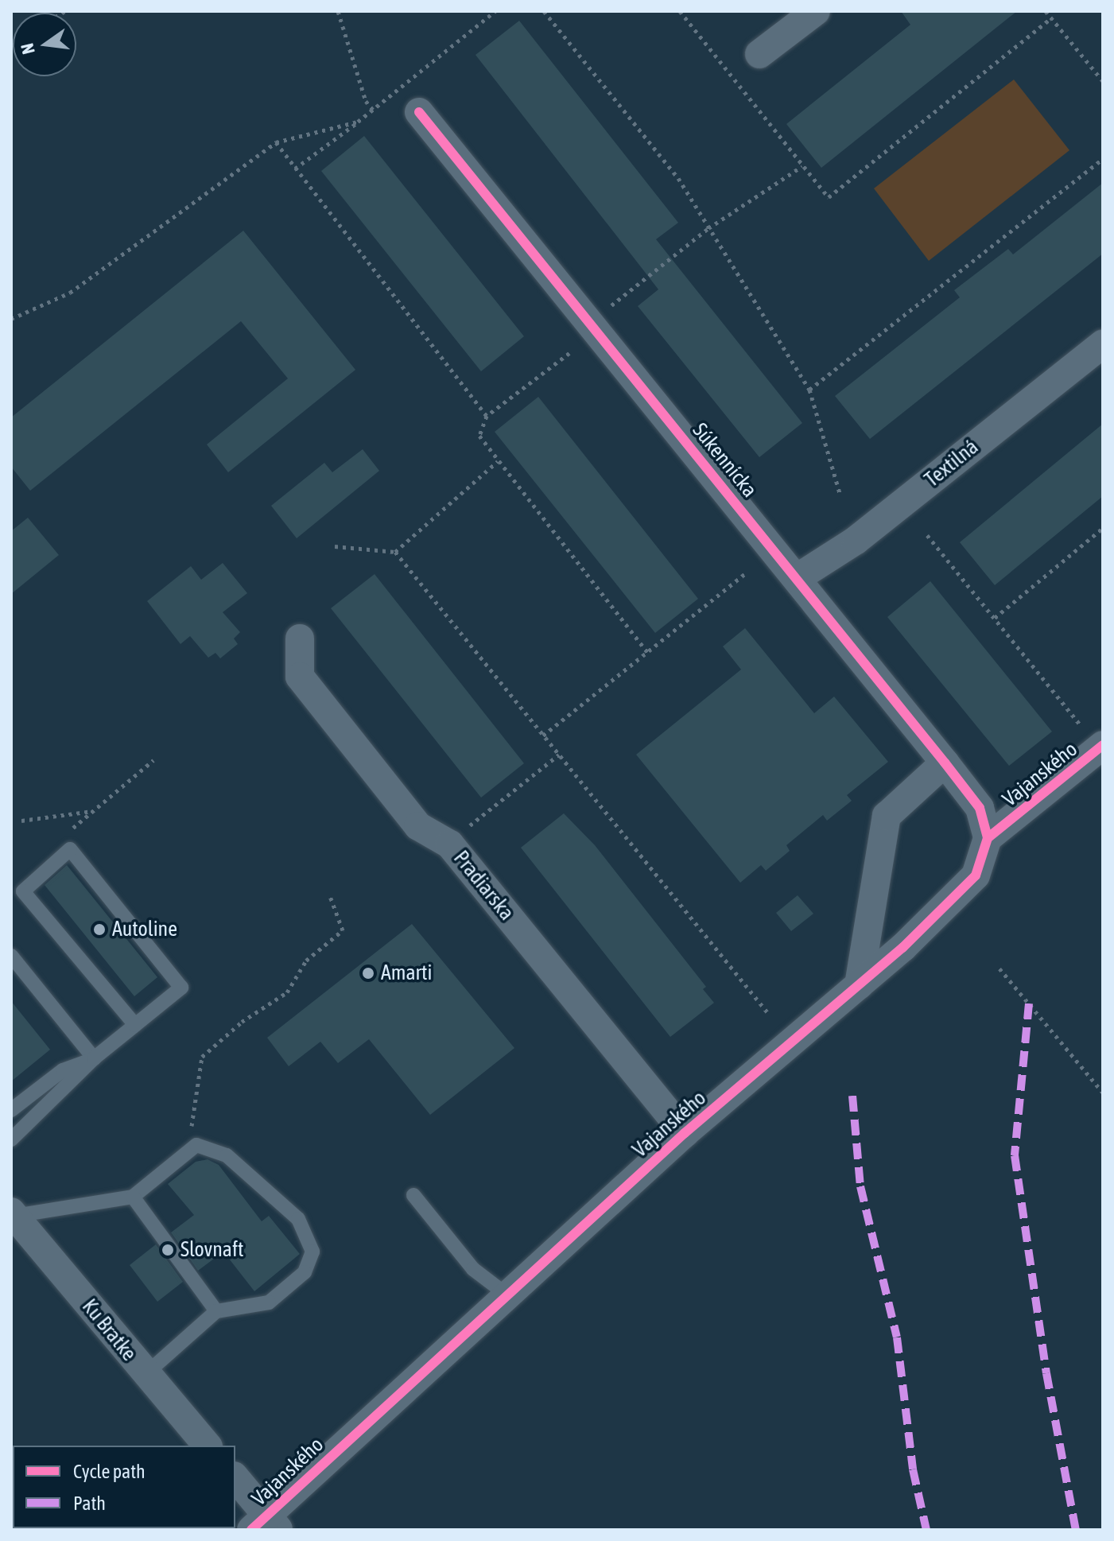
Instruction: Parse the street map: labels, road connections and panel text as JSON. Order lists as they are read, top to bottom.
{
  "streets": {
    "street": [
      "Súkennícka",
      "Textilná",
      "Vajanského",
      "Pradiarska",
      "Ku Bratke"
    ]
  },
  "crossings": [
    ["Súkennícka", "Textilná"],
    ["Súkennícka", "Vajanského"],
    ["Vajanského", "Pradiarska"]
  ],
  "places": ["Autoline", "Amarti", "Slovnaft"],
  "legend": ["Cycle path", "Path"],
  "north": "left"
}
